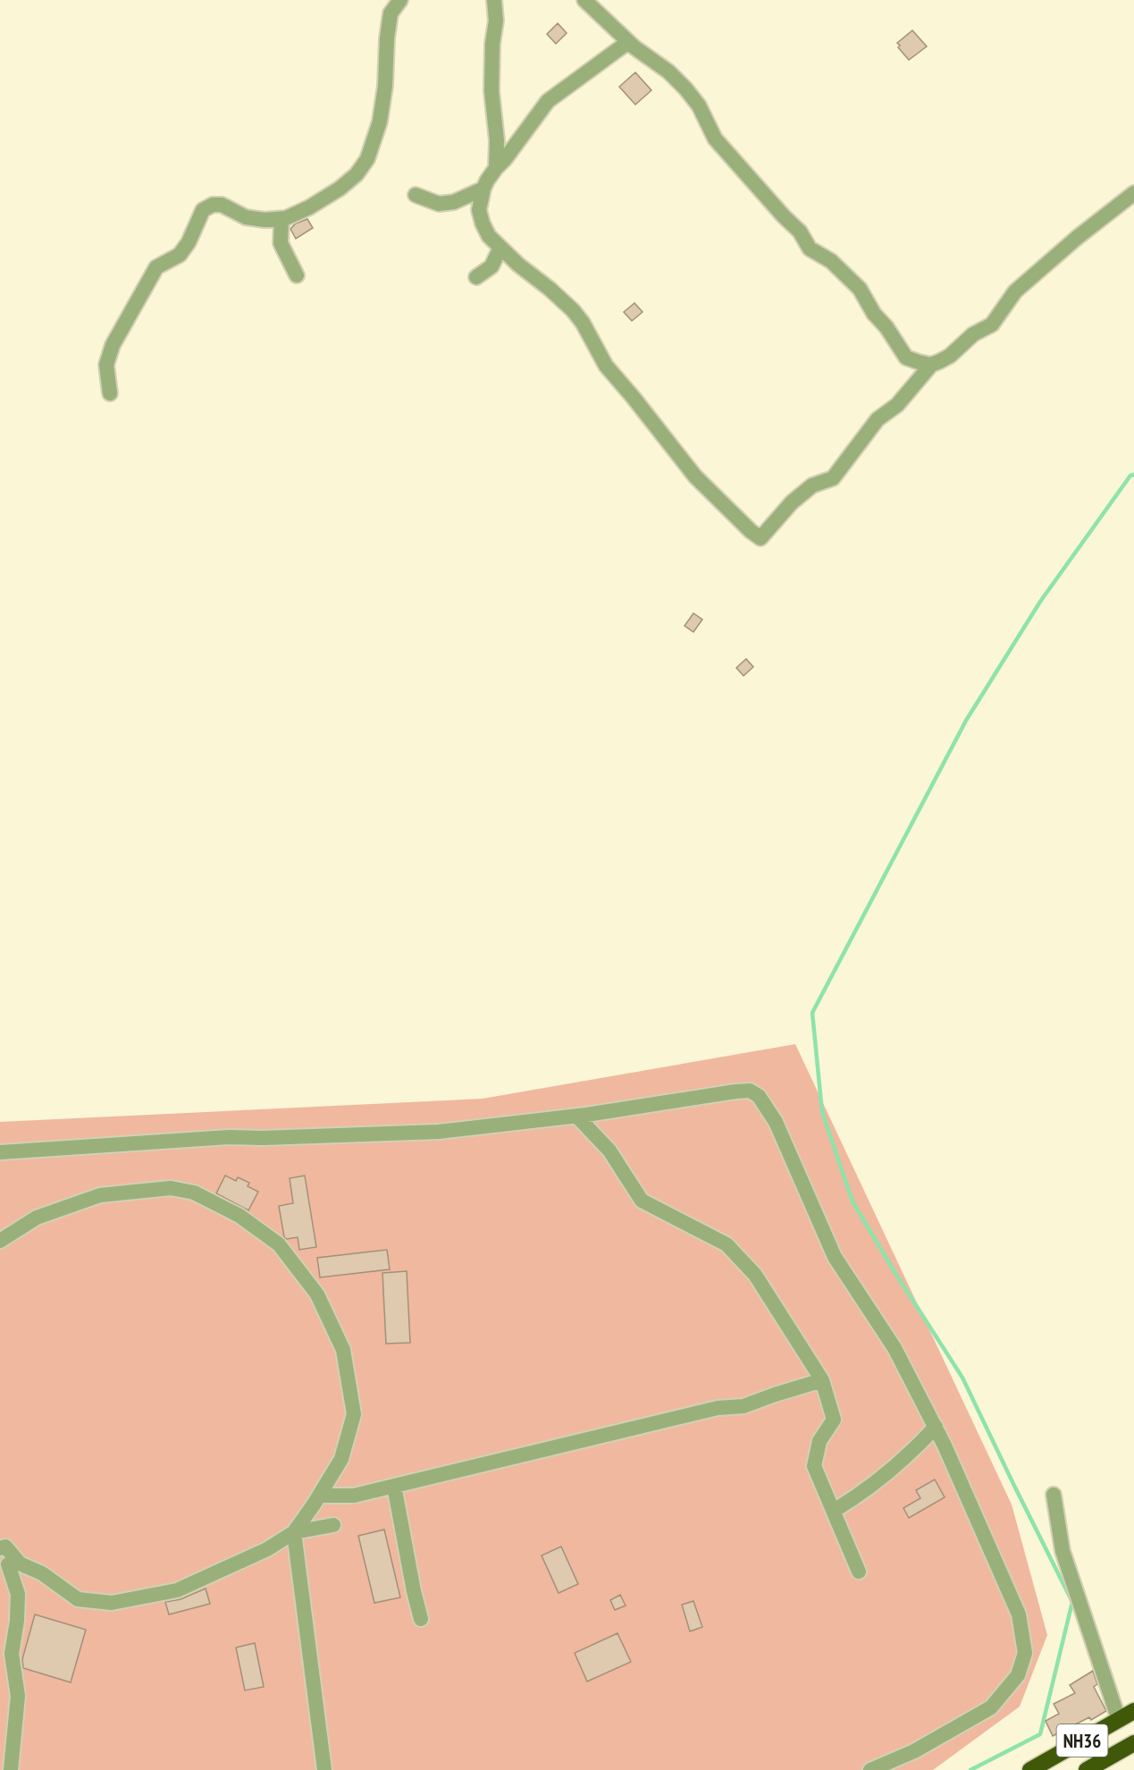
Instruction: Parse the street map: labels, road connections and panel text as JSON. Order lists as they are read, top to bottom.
{
  "streets": {
    "highway": ["NH36"]
  }
}
